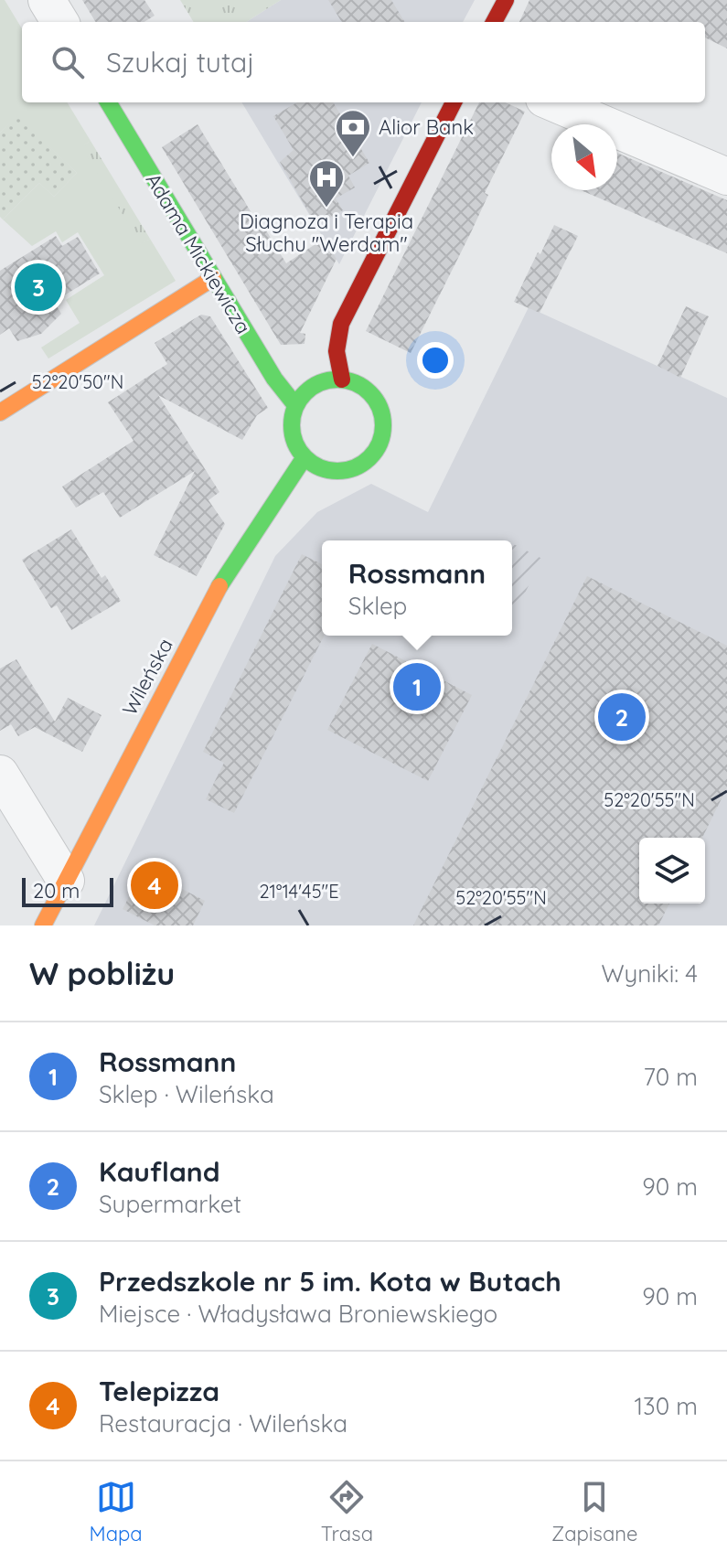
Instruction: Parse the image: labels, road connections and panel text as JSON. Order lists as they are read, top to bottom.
{
  "streets": {
    "street": ["Adama Mickiewicza", "Wileńska"]
  },
  "crossings": [
    ["Adama Mickiewicza", "Wileńska"]
  ],
  "places": {
    "bank": ["Alior Bank"],
    "hospital": ["Diagnoza i Terapia Słuchu \"Werdam\""]
  },
  "scale_bar": "20 m",
  "north": "bottom right",
  "page": {
    "search": "Szukaj tutaj",
    "pins": [
      "3",
      "1",
      "2",
      "4"
    ],
    "popup": ["Rossmann", "Sklep"],
    "scale": "20 m",
    "heading": ["W pobliżu", "Wyniki: 4"],
    "list": [
      {
        "mark": "1",
        "name": "Rossmann",
        "note": "Sklep · Wileńska",
        "value": "70 m"
      },
      {
        "mark": "2",
        "name": "Kaufland",
        "note": "Supermarket",
        "value": "90 m"
      },
      {
        "mark": "3",
        "name": "Przedszkole nr 5 im. Kota w Butach",
        "note": "Miejsce · Władysława Broniewskiego",
        "value": "90 m"
      },
      {
        "mark": "4",
        "name": "Telepizza",
        "note": "Restauracja · Wileńska",
        "value": "130 m"
      }
    ],
    "nav": ["Mapa", "Trasa", "Zapisane"]
  },
  "coordinates": ["52°20'50\"N", "52°20'55\"N", "21°14'45\"E"]
}
